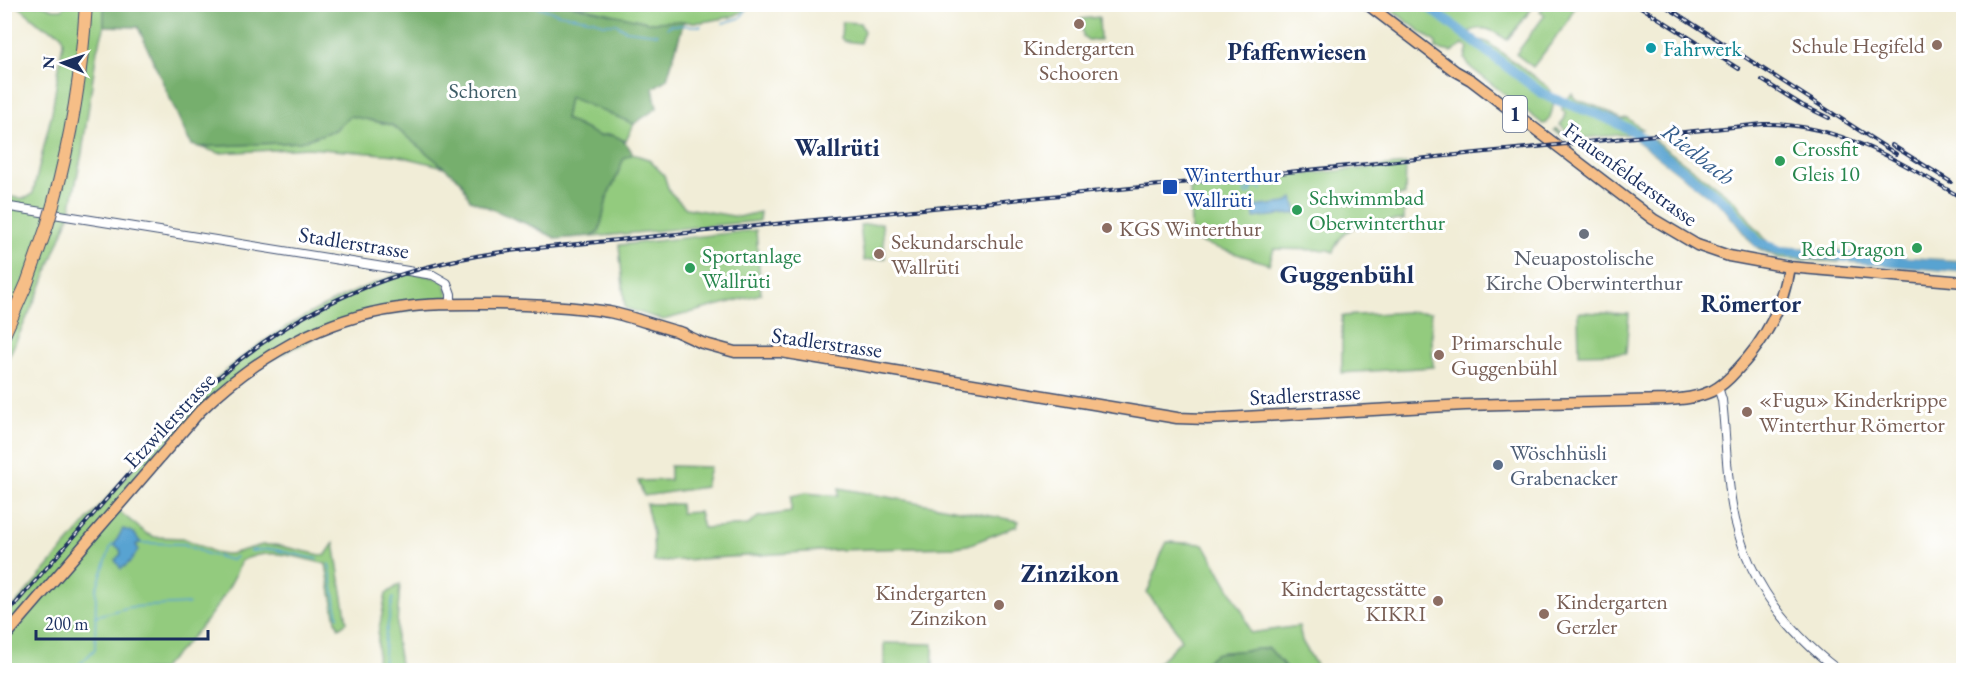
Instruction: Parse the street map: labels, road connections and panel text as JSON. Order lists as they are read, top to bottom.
{
  "streets": {
    "main road": [
      "1",
      "Frauenfelderstrasse",
      "Stadlerstrasse",
      "Etzwilerstrasse"
    ]
  },
  "crossings": [
    ["Frauenfelderstrasse", "Stadlerstrasse"],
    ["Stadlerstrasse", "Etzwilerstrasse"]
  ],
  "districts": [
    "Pfaffenwiesen",
    "Wallrüti",
    "Guggenbühl",
    "Römertor",
    "Zinzikon"
  ],
  "water": ["Riedbach"],
  "parks": ["Schoren"],
  "places": {
    "other": [
      "Kindergarten Schooren",
      "Schule Hegifeld",
      "Fahrwerk",
      "Crossfit Gleis 10",
      "Schwimmbad Oberwinterthur",
      "KGS Winterthur",
      "Neuapostolische Kirche Oberwinterthur",
      "Red Dragon",
      "Sekundarschule Wallrüti",
      "Sportanlage Wallrüti",
      "Primarschule Guggenbühl",
      "«Fugu» Kinderkrippe Winterthur Römertor",
      "Wöschhüsli Grabenacker",
      "Kindertagesstätte KIKRI",
      "Kindergarten Zinzikon",
      "Kindergarten Gerzler"
    ],
    "transit": ["Winterthur Wallrüti"]
  },
  "scale_bar": "200 m",
  "north": "left"
}
